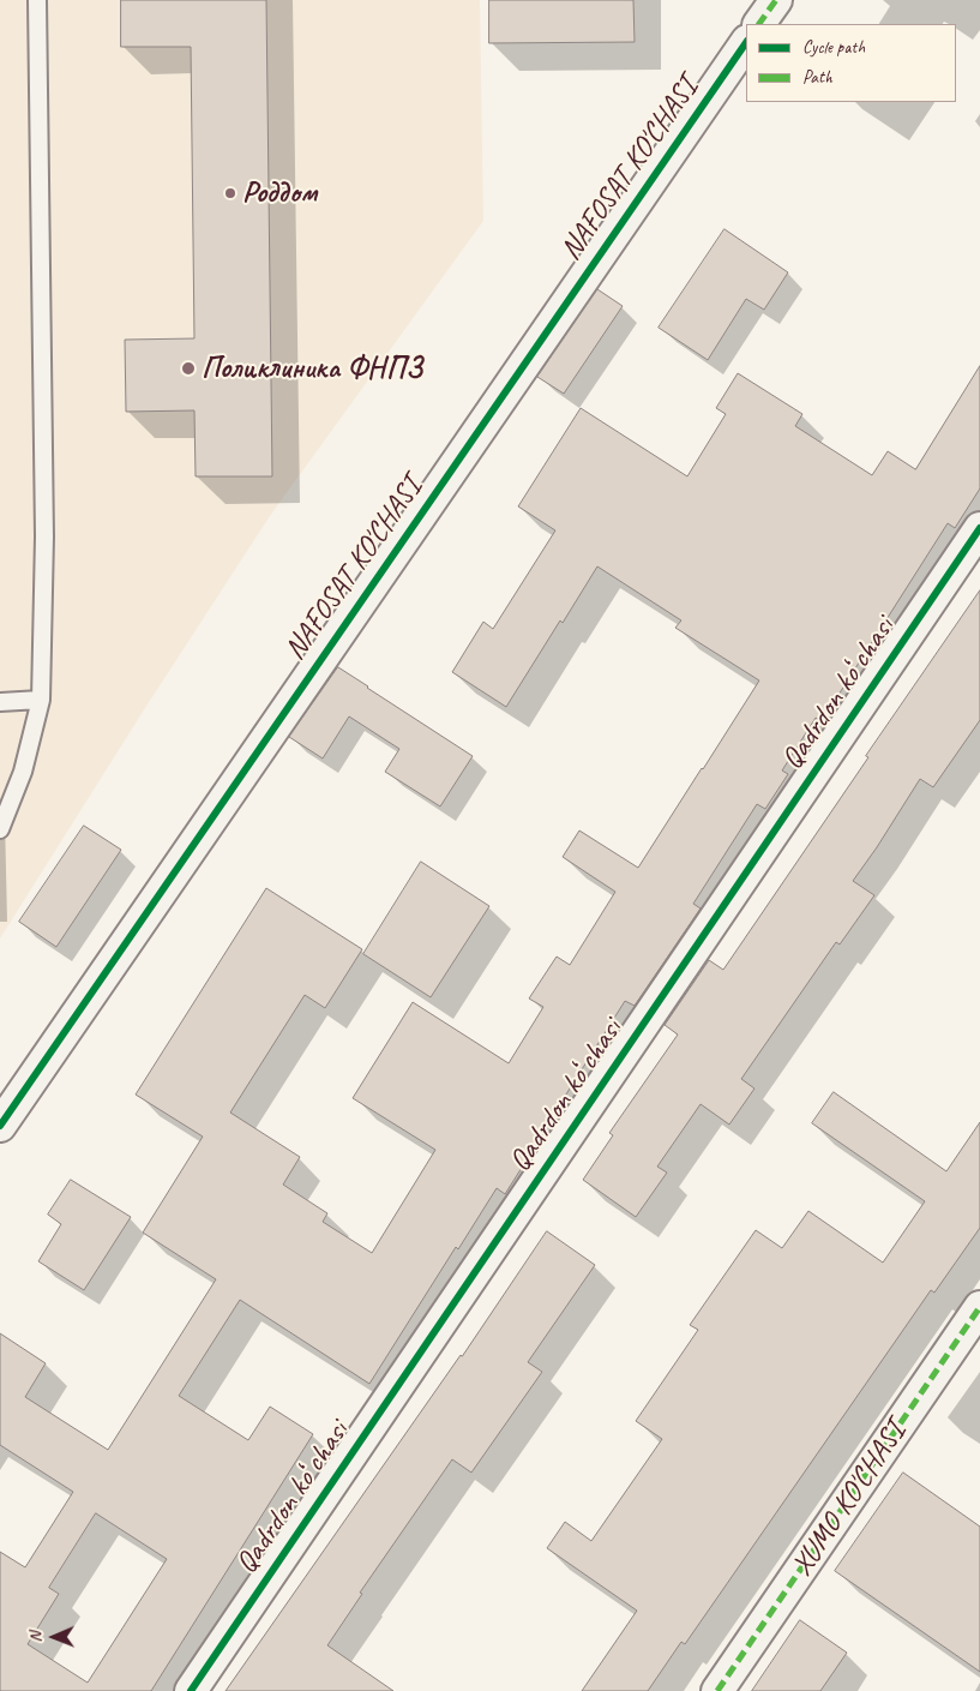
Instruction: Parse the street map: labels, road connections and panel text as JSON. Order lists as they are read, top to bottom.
{
  "streets": {
    "street": ["NAFOSAT KO'CHASI", "Qadrdon koʻchasi", "XUMO KO'CHASI"]
  },
  "places": ["Роддом", "Поликлиника ФНПЗ"],
  "legend": ["Cycle path", "Path"],
  "north": "left"
}
